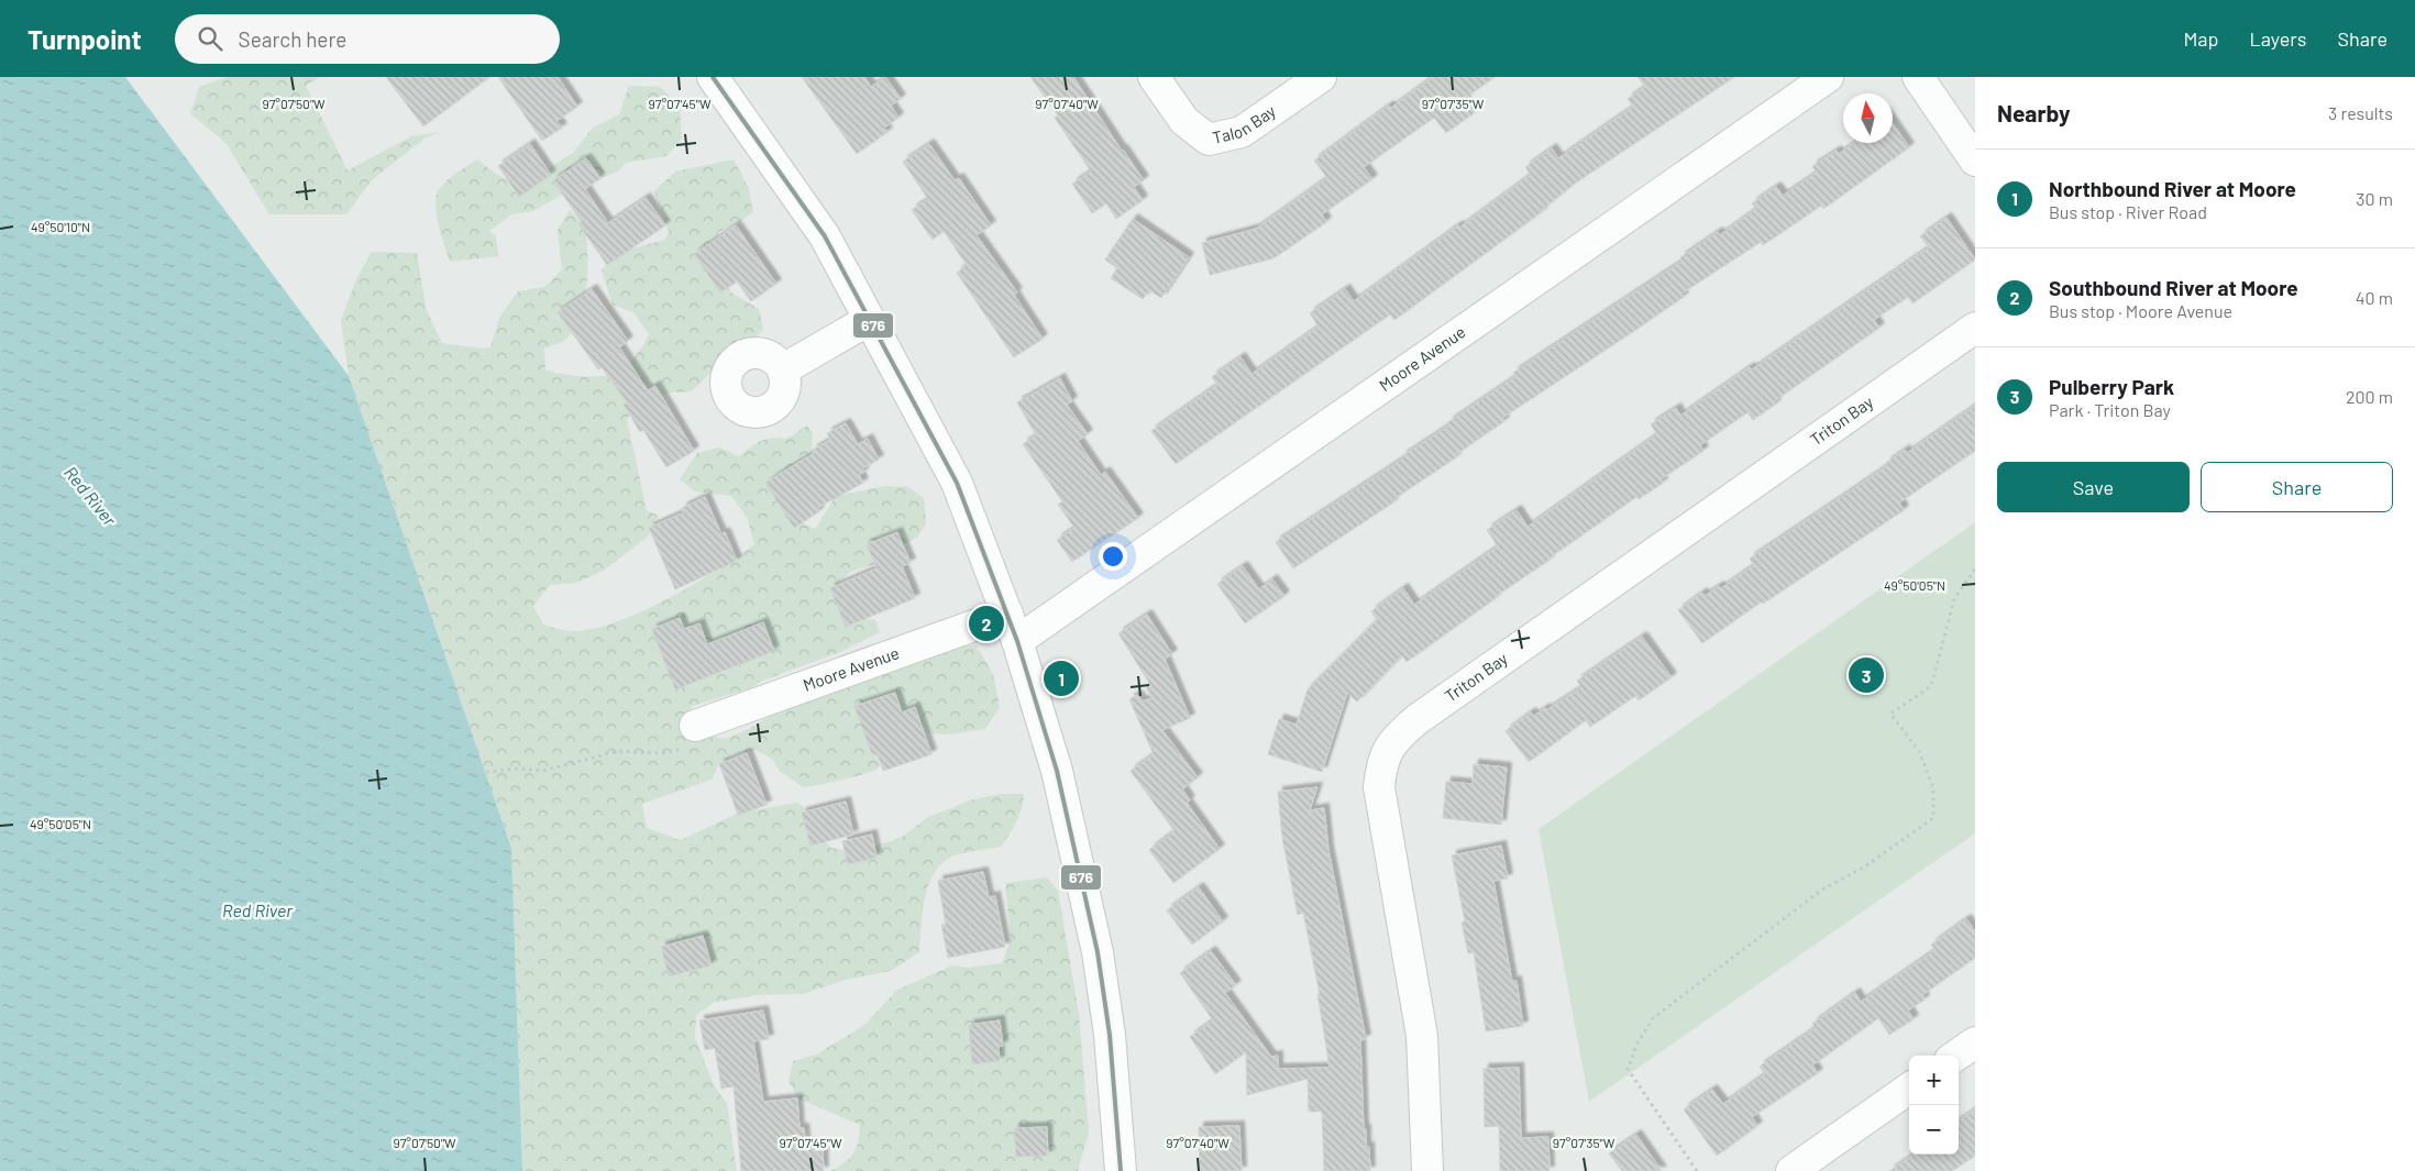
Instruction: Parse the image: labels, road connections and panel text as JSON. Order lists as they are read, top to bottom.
{
  "streets": {
    "street": ["Talon Bay", "Moore Avenue", "Triton Bay"]
  },
  "water": ["Red River"],
  "lines": ["transit line 676"],
  "north": "top",
  "page": {
    "header": "Turnpoint",
    "search": "Search here",
    "nav": ["Map", "Layers", "Share"],
    "heading": ["Nearby", "3 results"],
    "list": [
      {
        "mark": "1",
        "name": "Northbound River at Moore",
        "note": "Bus stop · River Road",
        "value": "30 m"
      },
      {
        "mark": "2",
        "name": "Southbound River at Moore",
        "note": "Bus stop · Moore Avenue",
        "value": "40 m"
      },
      {
        "mark": "3",
        "name": "Pulberry Park",
        "note": "Park · Triton Bay",
        "value": "200 m"
      }
    ],
    "buttons": ["Save", "Share"],
    "pins": ["2", "3", "1"],
    "map_buttons": ["+", "−"]
  },
  "coordinates": [
    "97°07'50\"W",
    "97°07'45\"W",
    "97°07'40\"W",
    "97°07'35\"W",
    "49°50'10\"N",
    "49°50'05\"N"
  ]
}
